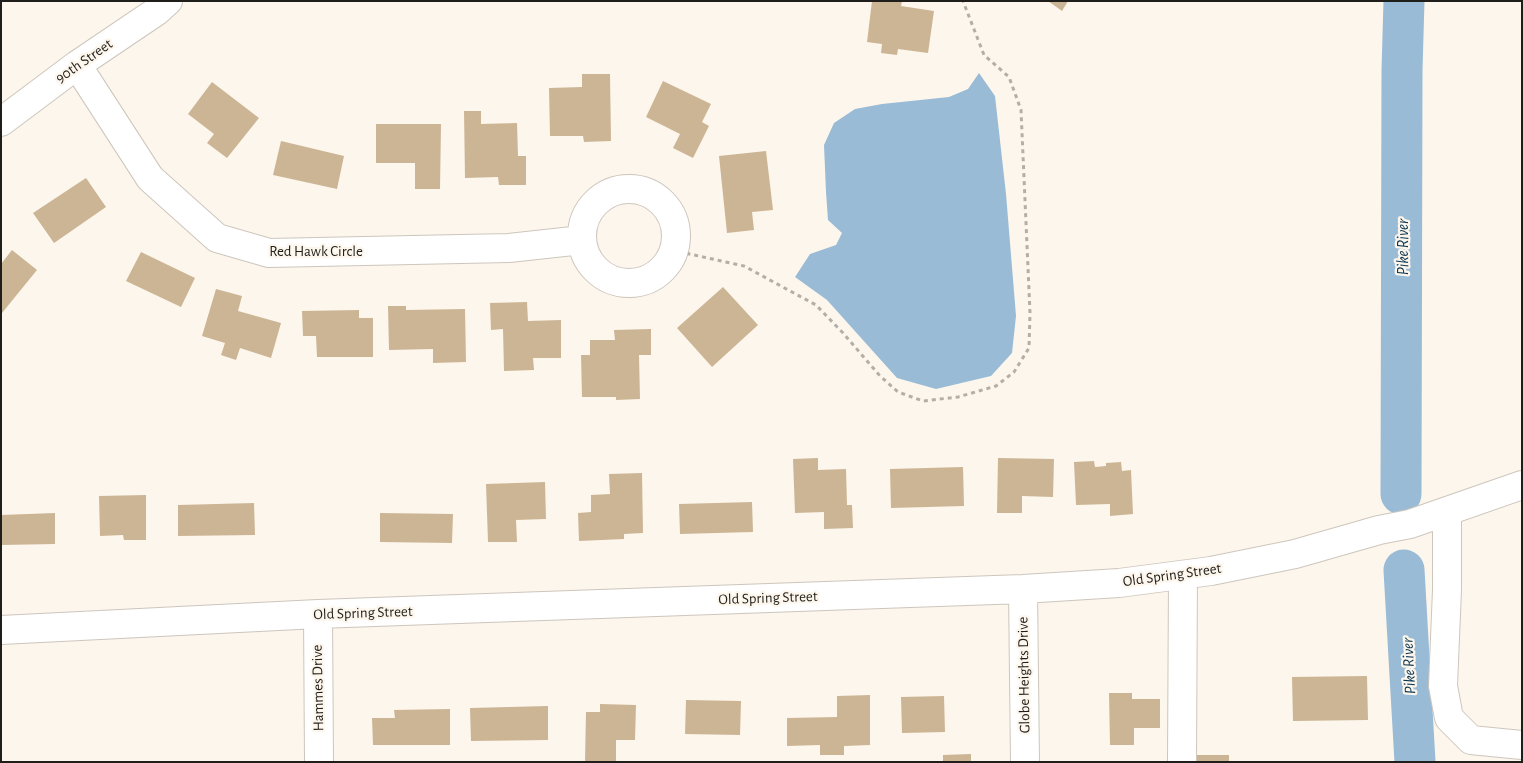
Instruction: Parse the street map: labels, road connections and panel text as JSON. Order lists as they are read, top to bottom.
{
  "streets": {
    "street": [
      "90th Street",
      "Red Hawk Circle",
      "Old Spring Street",
      "Globe Heights Drive",
      "Hammes Drive"
    ]
  },
  "crossings": [
    ["90th Street", "Red Hawk Circle"],
    ["Old Spring Street", "Globe Heights Drive"],
    ["Old Spring Street", "Hammes Drive"]
  ],
  "water": ["Pike River"]
}
